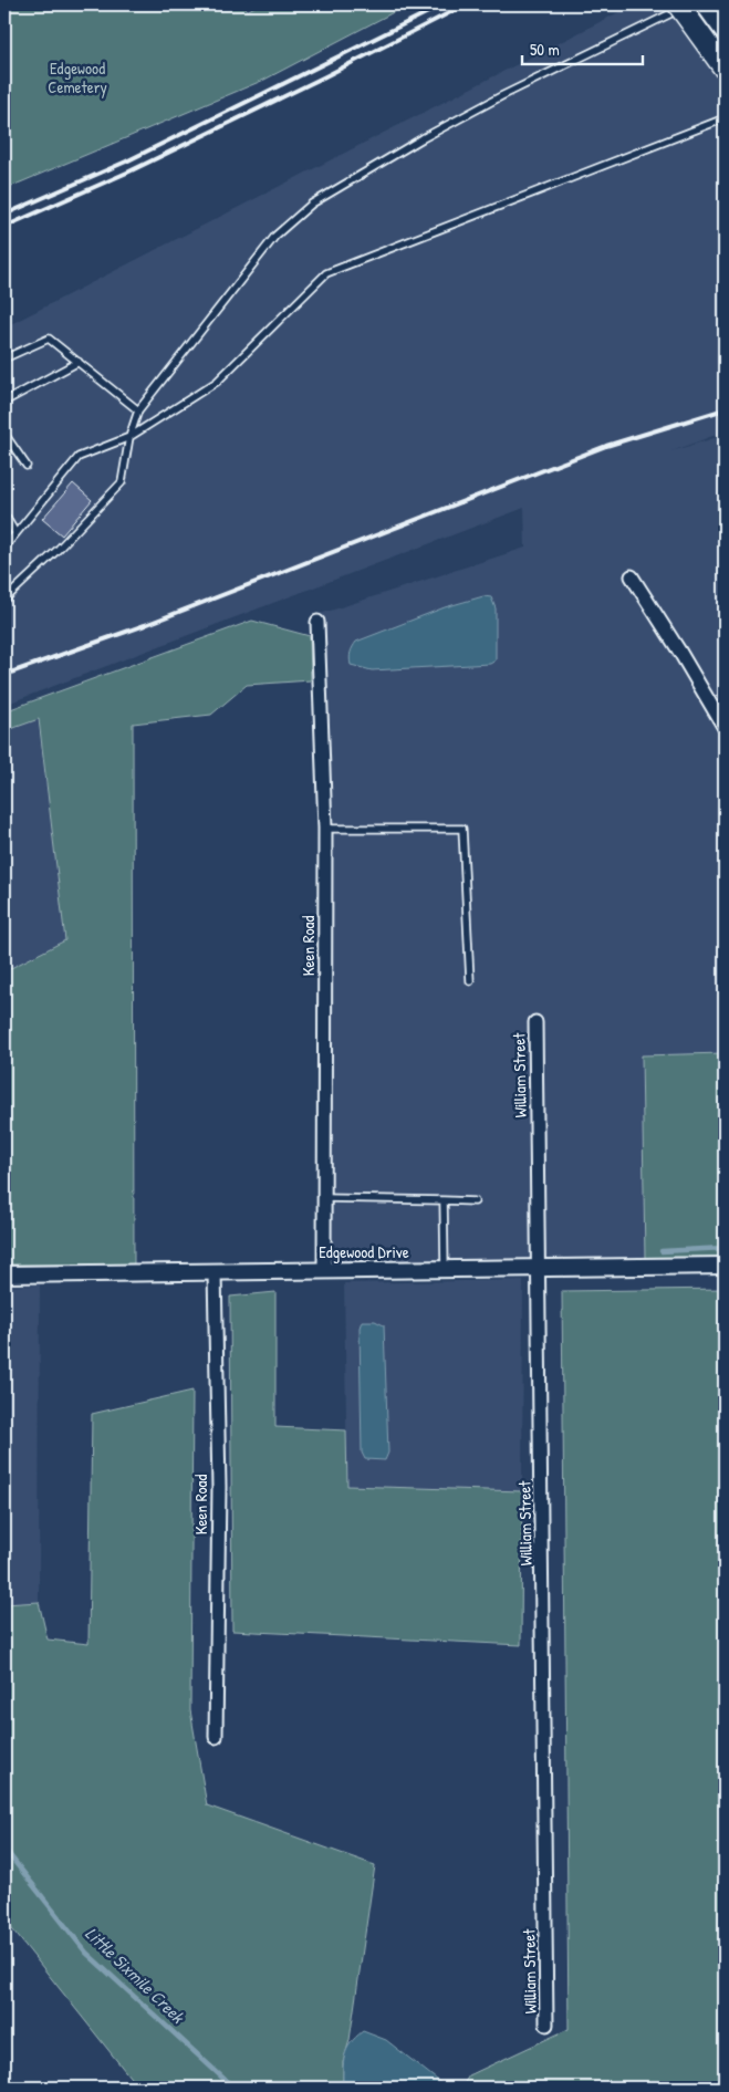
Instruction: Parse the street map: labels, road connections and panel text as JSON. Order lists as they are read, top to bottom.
{
  "streets": {
    "street": ["Keen Road", "William Street", "Edgewood Drive"]
  },
  "crossings": [
    ["Keen Road", "Edgewood Drive"],
    ["William Street", "Edgewood Drive"]
  ],
  "water": ["Little Sixmile Creek"],
  "parks": ["Edgewood Cemetery"],
  "scale_bar": "50 m"
}
